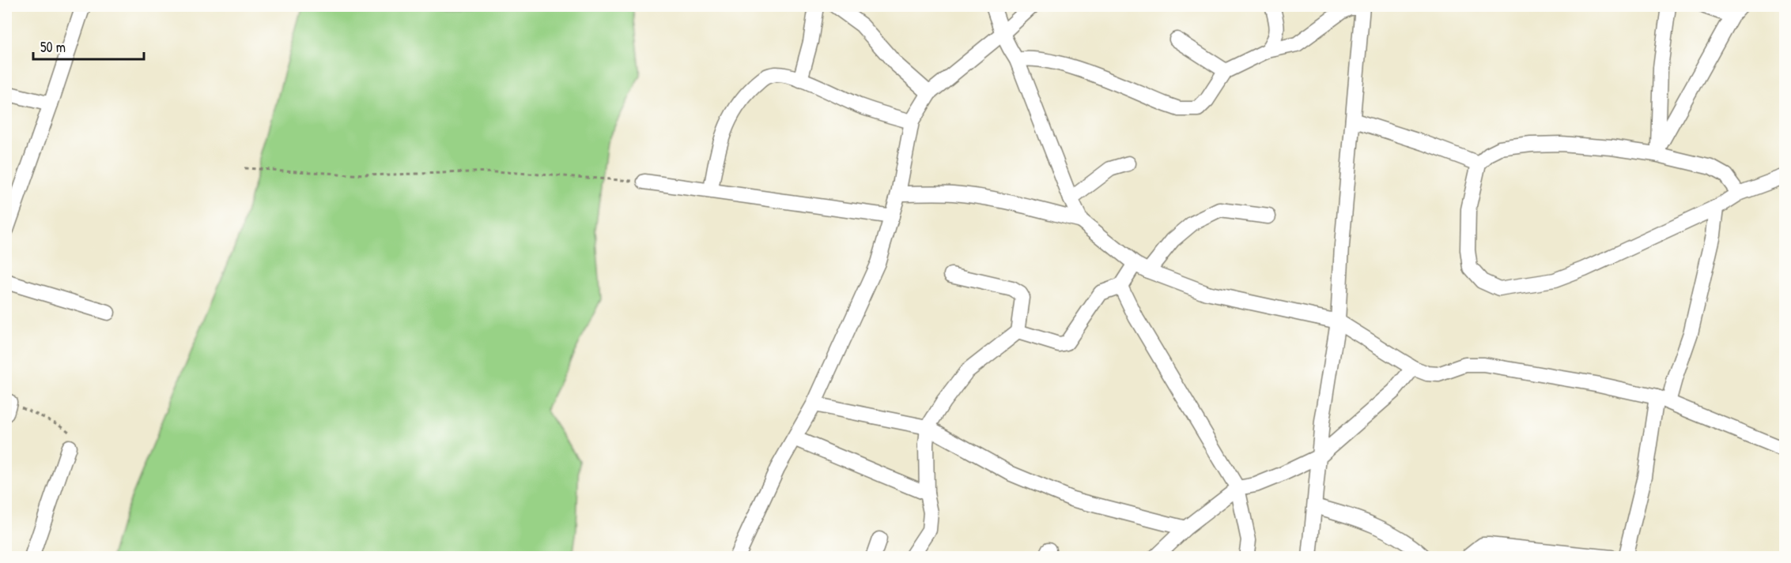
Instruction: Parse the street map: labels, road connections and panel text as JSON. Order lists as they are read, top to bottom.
{
  "scale_bar": "50 m"
}
